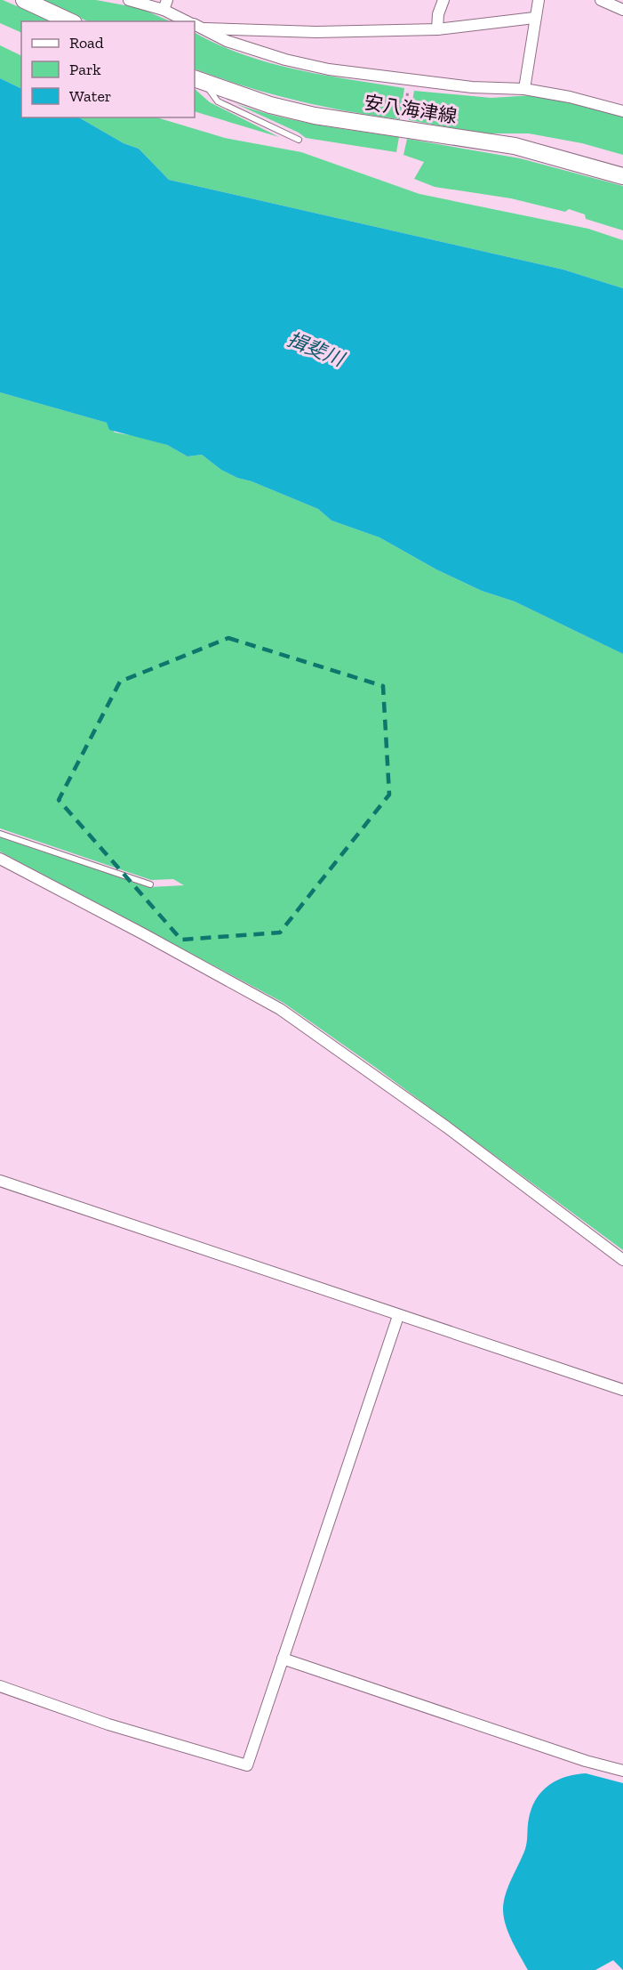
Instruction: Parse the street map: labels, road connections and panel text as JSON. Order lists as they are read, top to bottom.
{
  "streets": {
    "main road": ["安八海津線"]
  },
  "water": ["揖斐川"],
  "legend": ["Road", "Park", "Water"]
}
